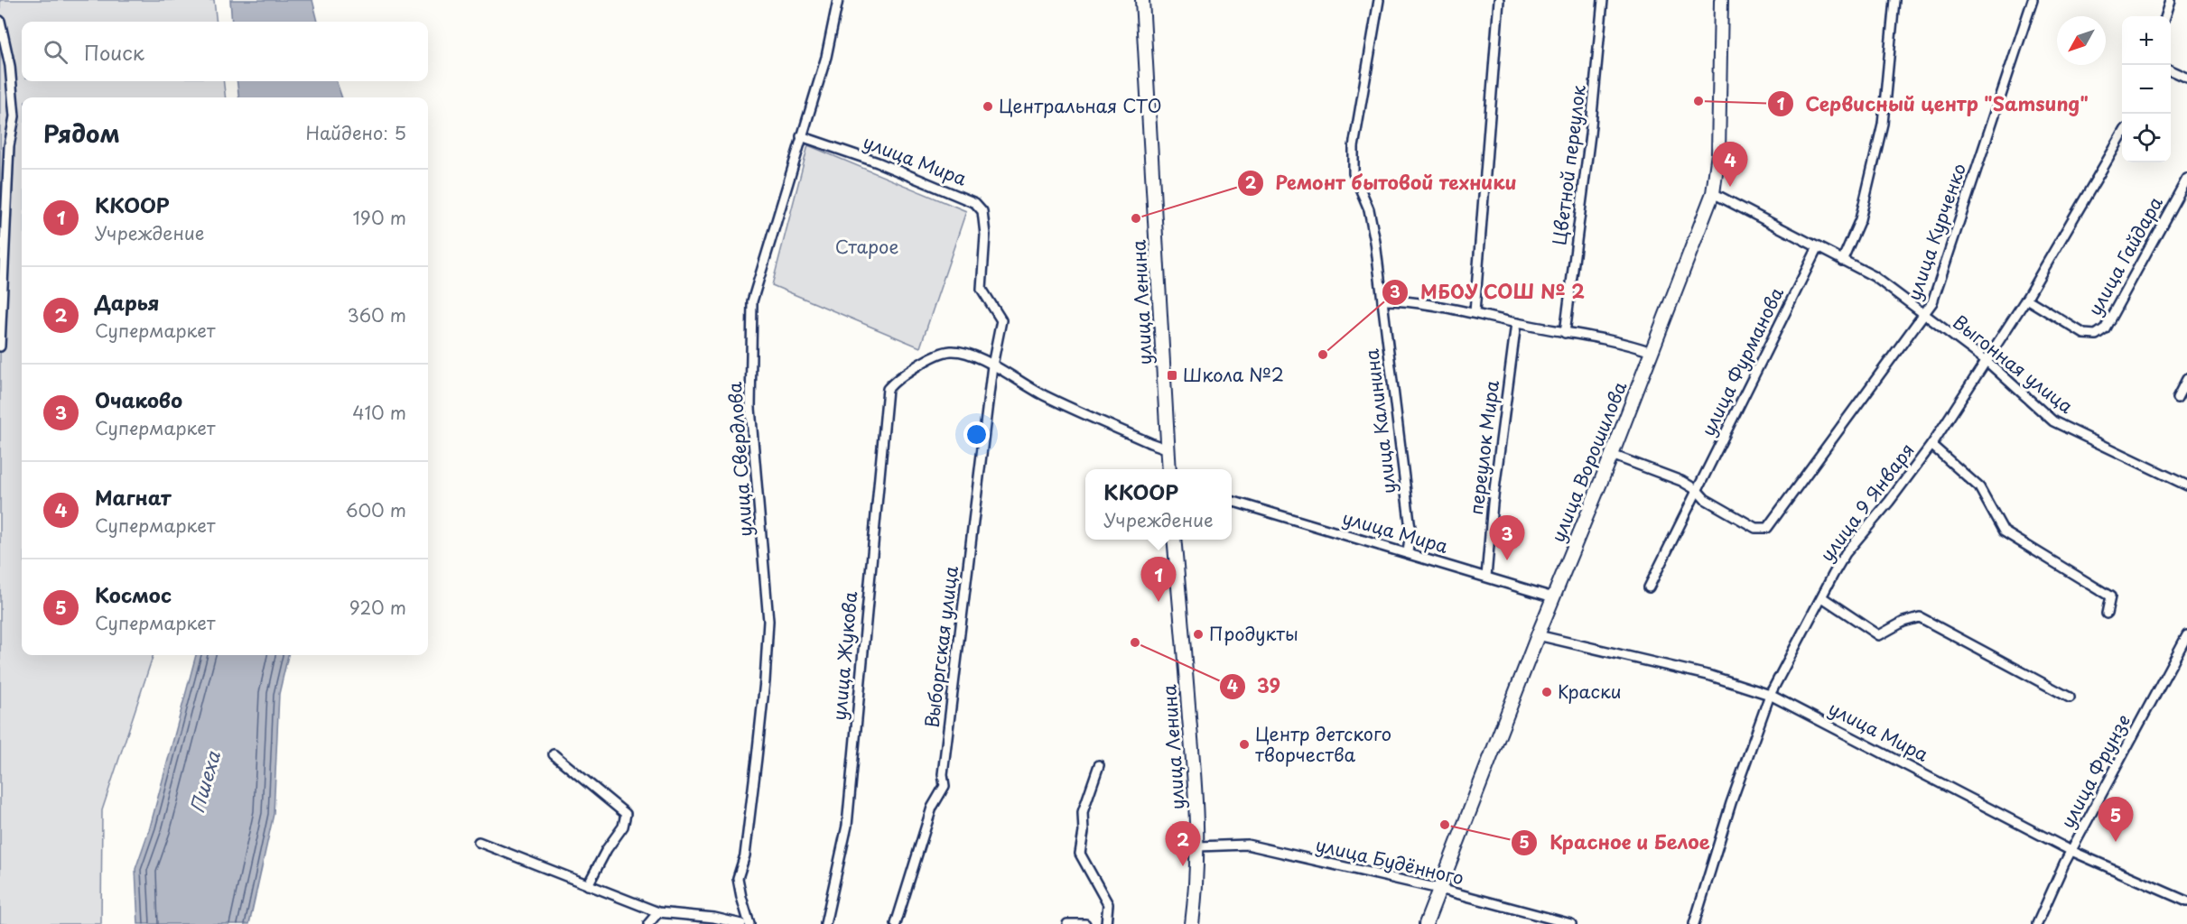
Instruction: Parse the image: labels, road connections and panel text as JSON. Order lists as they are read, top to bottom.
{
  "streets": {
    "main road": ["улица Ленина", "улица Ворошилова"],
    "street": [
      "улица Мира",
      "Цветной переулок",
      "улица Курченко",
      "улица Гайдара",
      "улица Фурманова",
      "Выгонная улица",
      "улица Калинина",
      "переулок Мира",
      "улица Свердлова",
      "улица 9 Января",
      "Выборгская улица",
      "улица Жукова",
      "улица Фрунзе",
      "улица Будённого"
    ]
  },
  "crossings": [
    ["улица Мира", "улица Калинина"],
    ["улица Мира", "переулок Мира"],
    ["улица Мира", "улица Свердлова"],
    ["улица Мира", "улица Ворошилова"],
    ["улица Мира", "улица 9 Января"],
    ["улица Мира", "Выборгская улица"],
    ["улица Мира", "улица Жукова"],
    ["улица Мира", "улица Фрунзе"],
    ["улица Курченко", "улица Фурманова"],
    ["улица Курченко", "Выгонная улица"],
    ["улица Гайдара", "улица 9 Января"],
    ["улица Ленина", "улица Будённого"],
    ["улица Фурманова", "Выгонная улица"],
    ["Выгонная улица", "улица Ворошилова"],
    ["Выгонная улица", "улица 9 Января"],
    ["улица Ворошилова", "улица Будённого"],
    ["Выборгская улица", "улица Жукова"]
  ],
  "water": ["Пшеха"],
  "parks": ["Старое"],
  "places": {
    "other": [
      "Сервисный центр \"Samsung\"",
      "Центральная СТО",
      "Ремонт бытовой техники",
      "МБОУ СОШ № 2",
      "Продукты",
      "39",
      "Краски",
      "Центр детского творчества",
      "Красное и Белое"
    ],
    "transit": ["Школа №2"]
  },
  "north": "bottom left",
  "page": {
    "map_buttons": ["+", "−"],
    "search": "Поиск",
    "heading": ["Рядом", "Найдено: 5"],
    "pins": [
      "4",
      "3",
      "1",
      "5",
      "2"
    ],
    "list": [
      {
        "mark": "1",
        "name": "ККООР",
        "note": "Учреждение",
        "value": "190 m"
      },
      {
        "mark": "2",
        "name": "Дарья",
        "note": "Супермаркет",
        "value": "360 m"
      },
      {
        "mark": "3",
        "name": "Очаково",
        "note": "Супермаркет",
        "value": "410 m"
      },
      {
        "mark": "4",
        "name": "Магнат",
        "note": "Супермаркет",
        "value": "600 m"
      },
      {
        "mark": "5",
        "name": "Космос",
        "note": "Супермаркет",
        "value": "920 m"
      }
    ],
    "popup": ["ККООР", "Учреждение"]
  }
}
